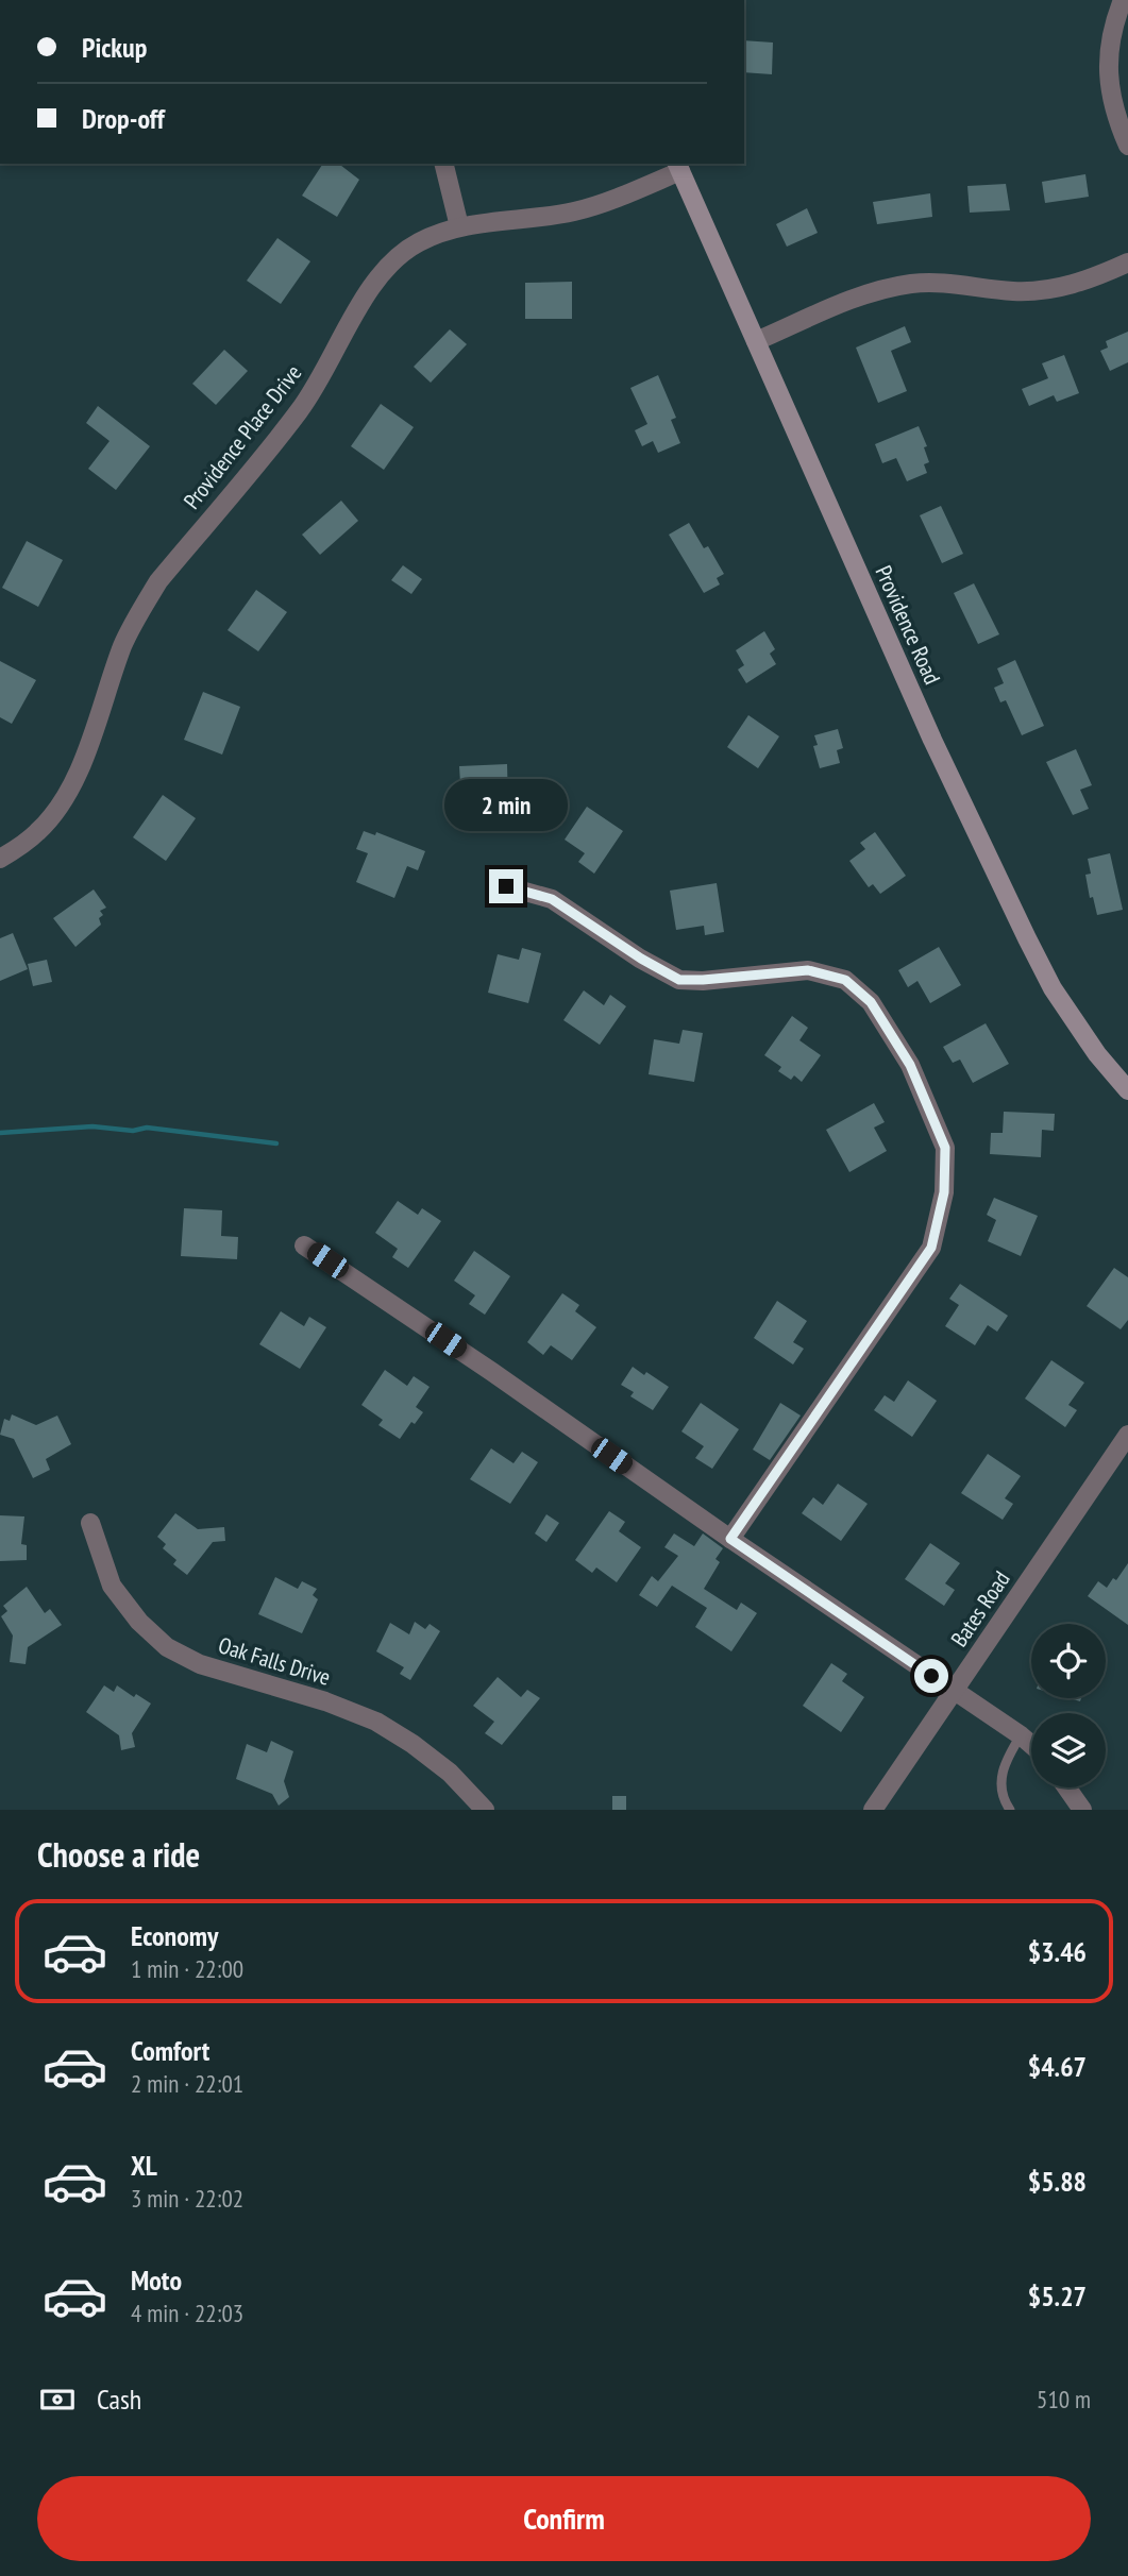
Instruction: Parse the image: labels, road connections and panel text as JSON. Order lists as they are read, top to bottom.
{
  "streets": {
    "street": [
      "Providence Place Drive",
      "Providence Road",
      "Bates Road",
      "Oak Falls Drive"
    ]
  },
  "crossings": [
    ["Providence Place Drive", "Providence Road"]
  ],
  "page": {
    "banner": ["Pickup", "Drop-off"],
    "bubble": "2 min",
    "heading": "Choose a ride",
    "list": [
      {
        "name": "Economy",
        "note": "1 min · 22:00",
        "value": "$3.46"
      },
      {
        "name": "Comfort",
        "note": "2 min · 22:01",
        "value": "$4.67"
      },
      {
        "name": "XL",
        "note": "3 min · 22:02",
        "value": "$5.88"
      },
      {
        "name": "Moto",
        "note": "4 min · 22:03",
        "value": "$5.27"
      }
    ],
    "pay": ["Cash", "510 m"],
    "buttons": "Confirm"
  }
}
